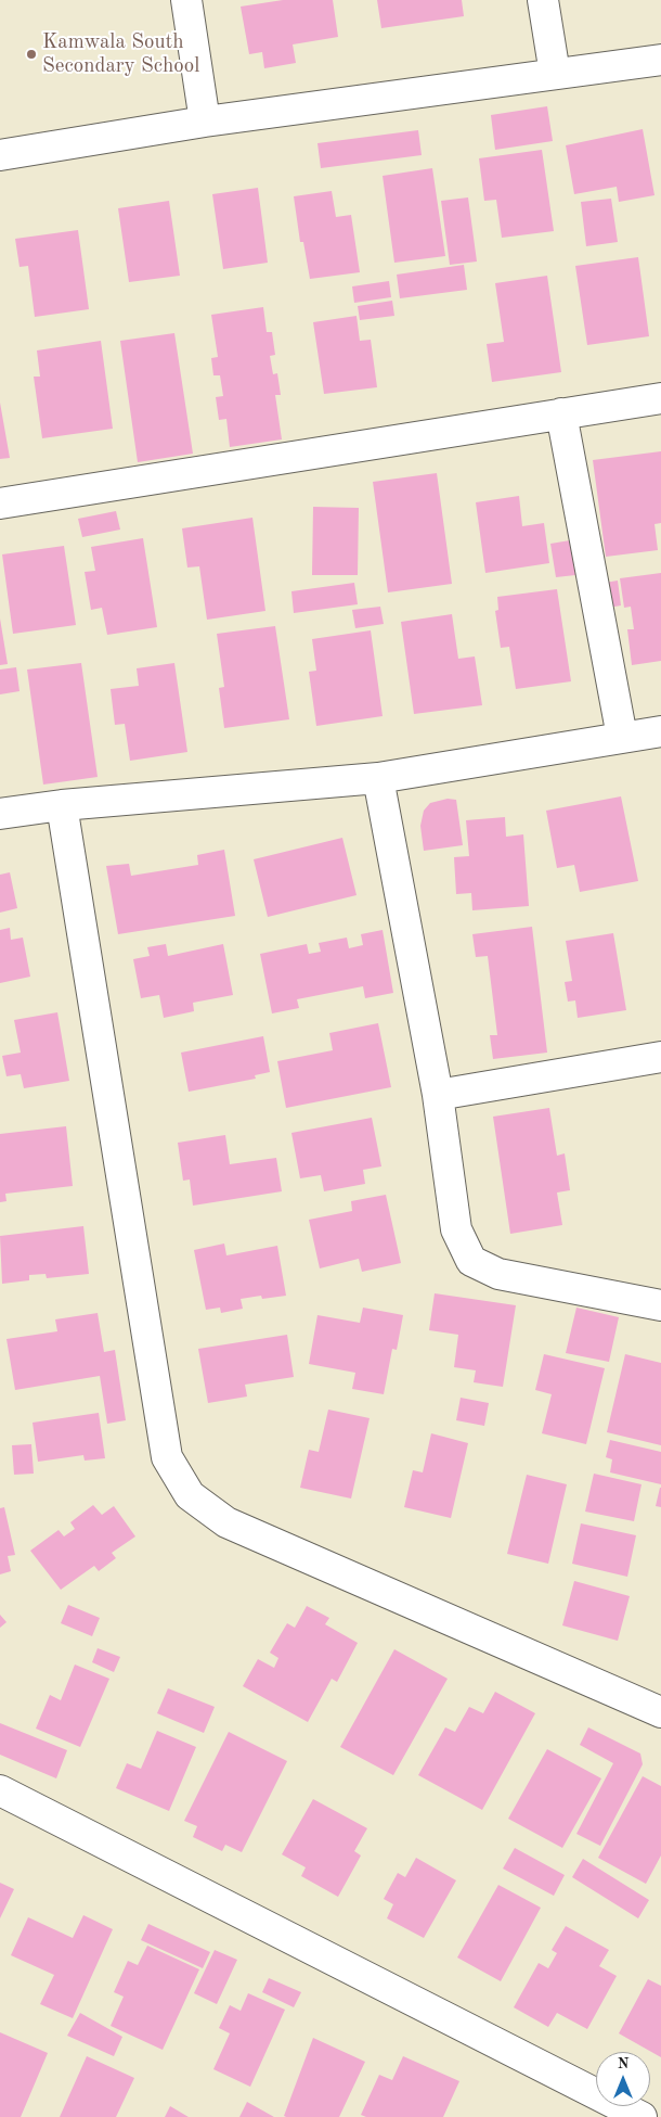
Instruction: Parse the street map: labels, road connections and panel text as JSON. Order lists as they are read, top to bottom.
{
  "places": ["Kamwala South Secondary School"],
  "north": "top"
}
